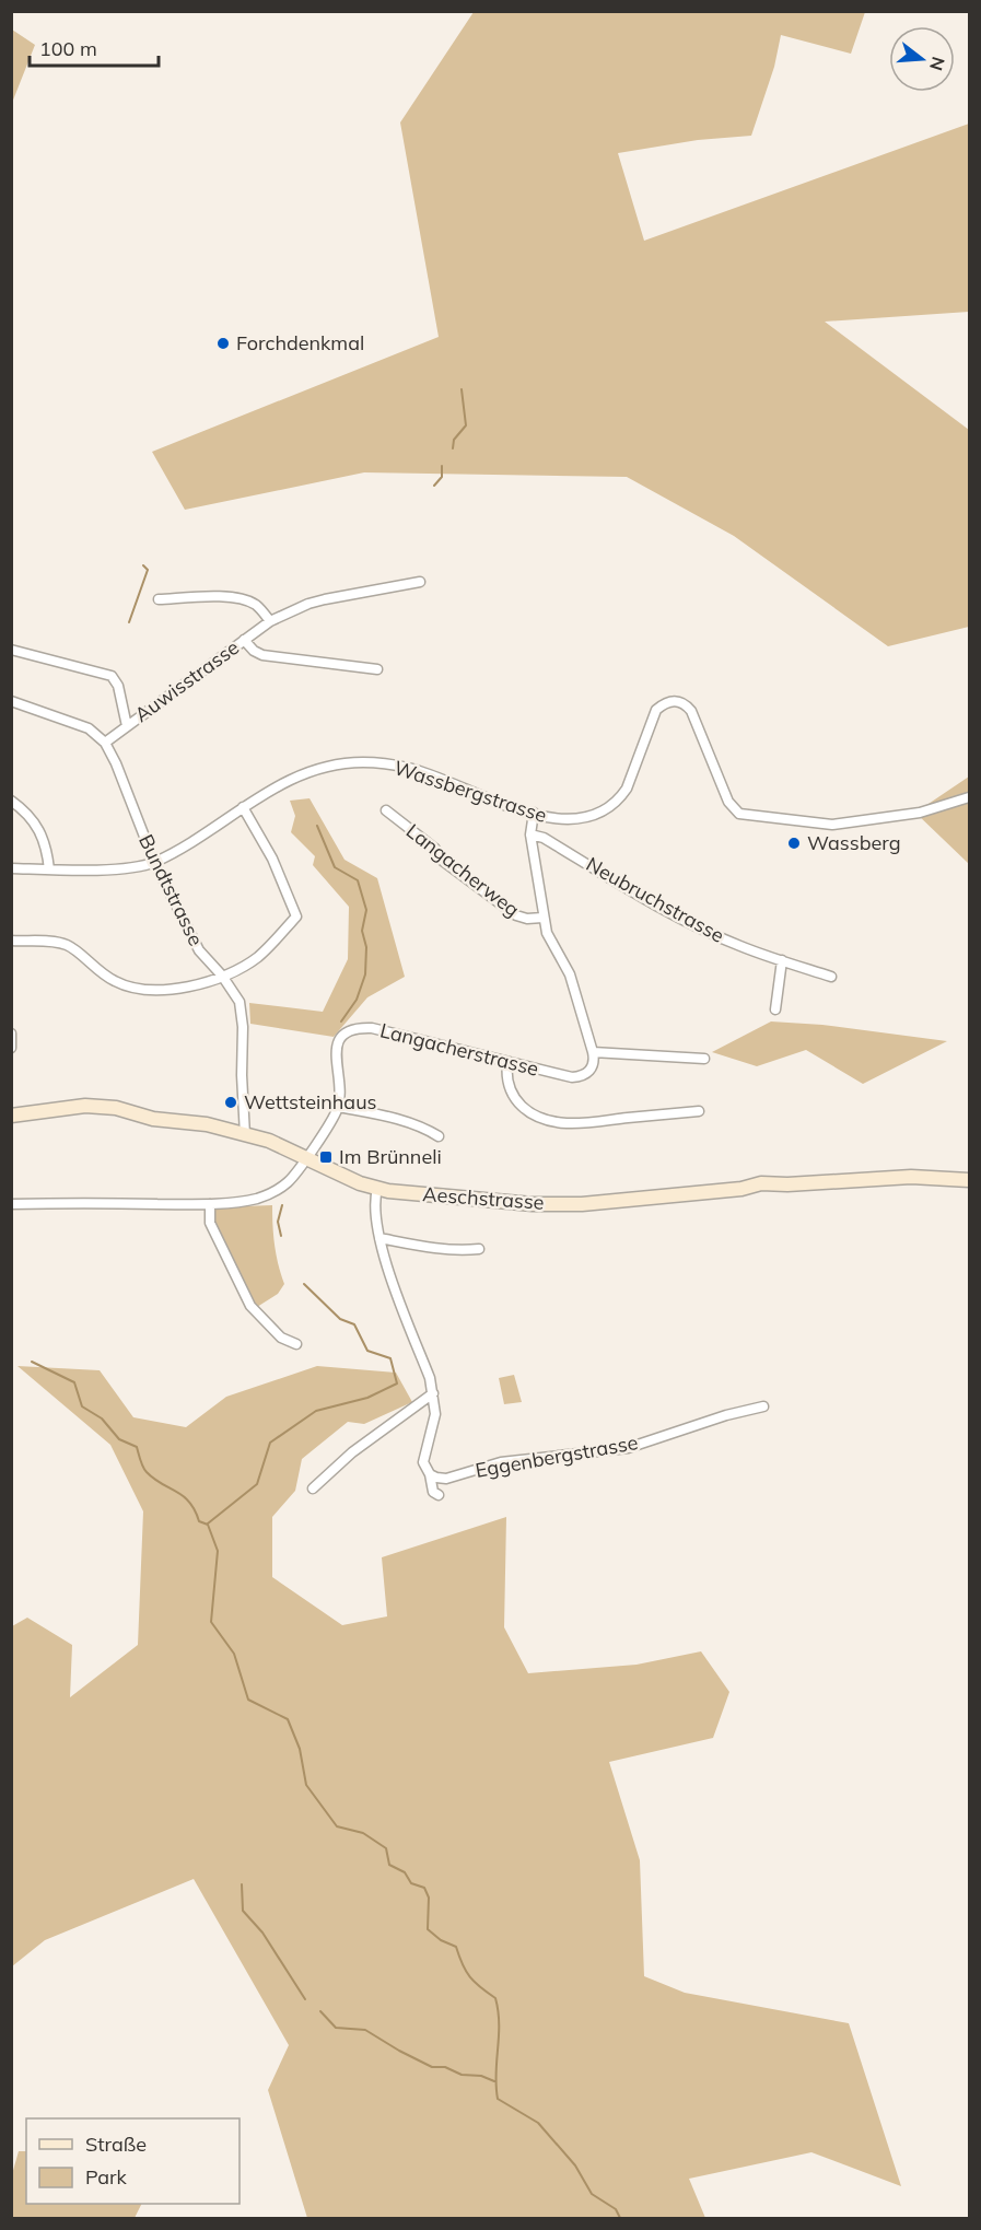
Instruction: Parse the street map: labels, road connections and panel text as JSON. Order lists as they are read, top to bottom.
{
  "streets": {
    "main road": ["Aeschstrasse"],
    "street": [
      "Auwisstrasse",
      "Wassbergstrasse",
      "Langacherweg",
      "Bundtstrasse",
      "Neubruchstrasse",
      "Langacherstrasse",
      "Eggenbergstrasse"
    ]
  },
  "crossings": [
    ["Auwisstrasse", "Bundtstrasse"],
    ["Wassbergstrasse", "Bundtstrasse"],
    ["Bundtstrasse", "Aeschstrasse"]
  ],
  "places": {
    "other": ["Forchdenkmal", "Wassberg", "Wettsteinhaus"],
    "transit": ["Im Brünneli"]
  },
  "legend": ["Straße", "Park"],
  "scale_bar": "100 m",
  "north": "right"
}
